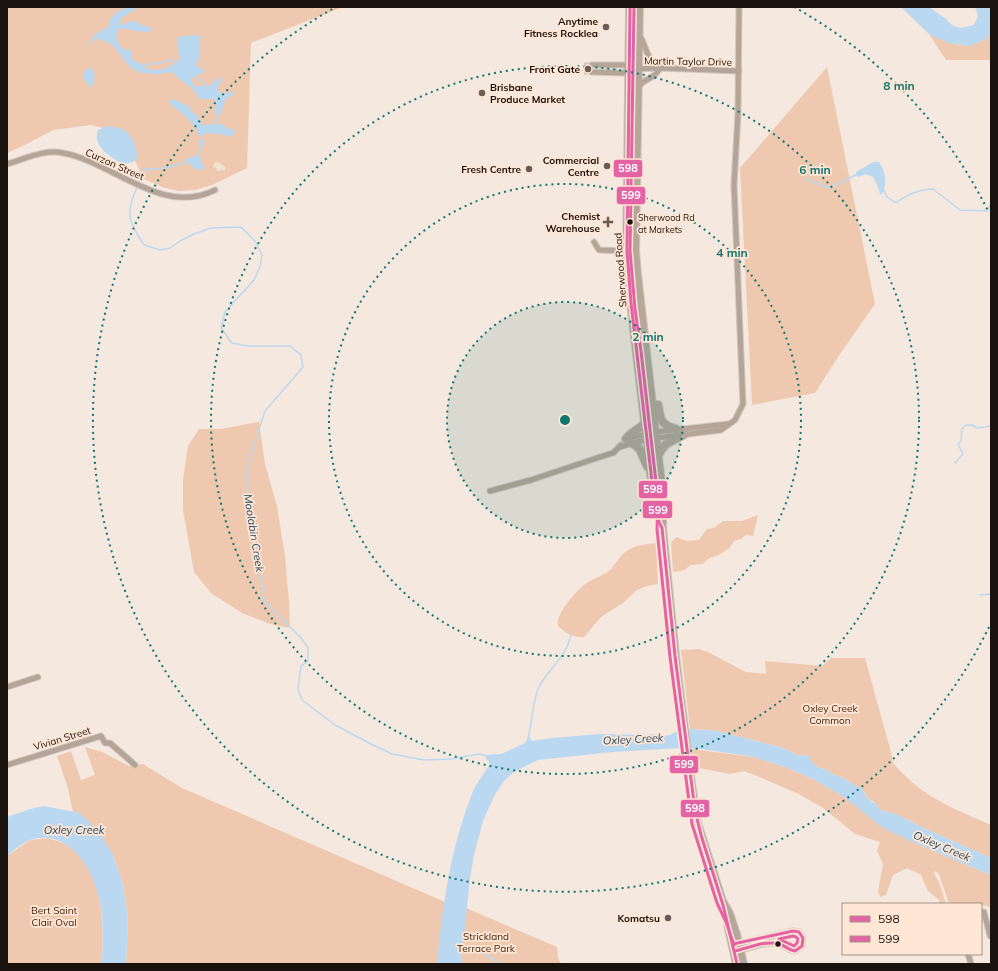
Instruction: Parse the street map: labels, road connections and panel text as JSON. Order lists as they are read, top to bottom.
{
  "streets": {
    "main road": ["Sherwood Road"],
    "street": ["Martin Taylor Drive", "Curzon Street", "Vivian Street"]
  },
  "crossings": [
    ["Martin Taylor Drive", "Sherwood Road"]
  ],
  "water": ["Moolabin Creek", "Oxley Creek"],
  "parks": ["Oxley Creek Common", "Bert Saint Clair Oval", "Strickland Terrace Park"],
  "places": {
    "other": [
      "Anytime Fitness Rocklea",
      "Front Gate",
      "Brisbane Produce Market",
      "Commercial Centre",
      "Fresh Centre",
      "Sherwood Rd at Markets",
      "Komatsu"
    ],
    "health": ["Chemist Warehouse"]
  },
  "lines": ["transit line 598", "transit line 599"],
  "legend": ["598", "599"],
  "rings": [
    "8 min",
    "6 min",
    "4 min",
    "2 min"
  ]
}
